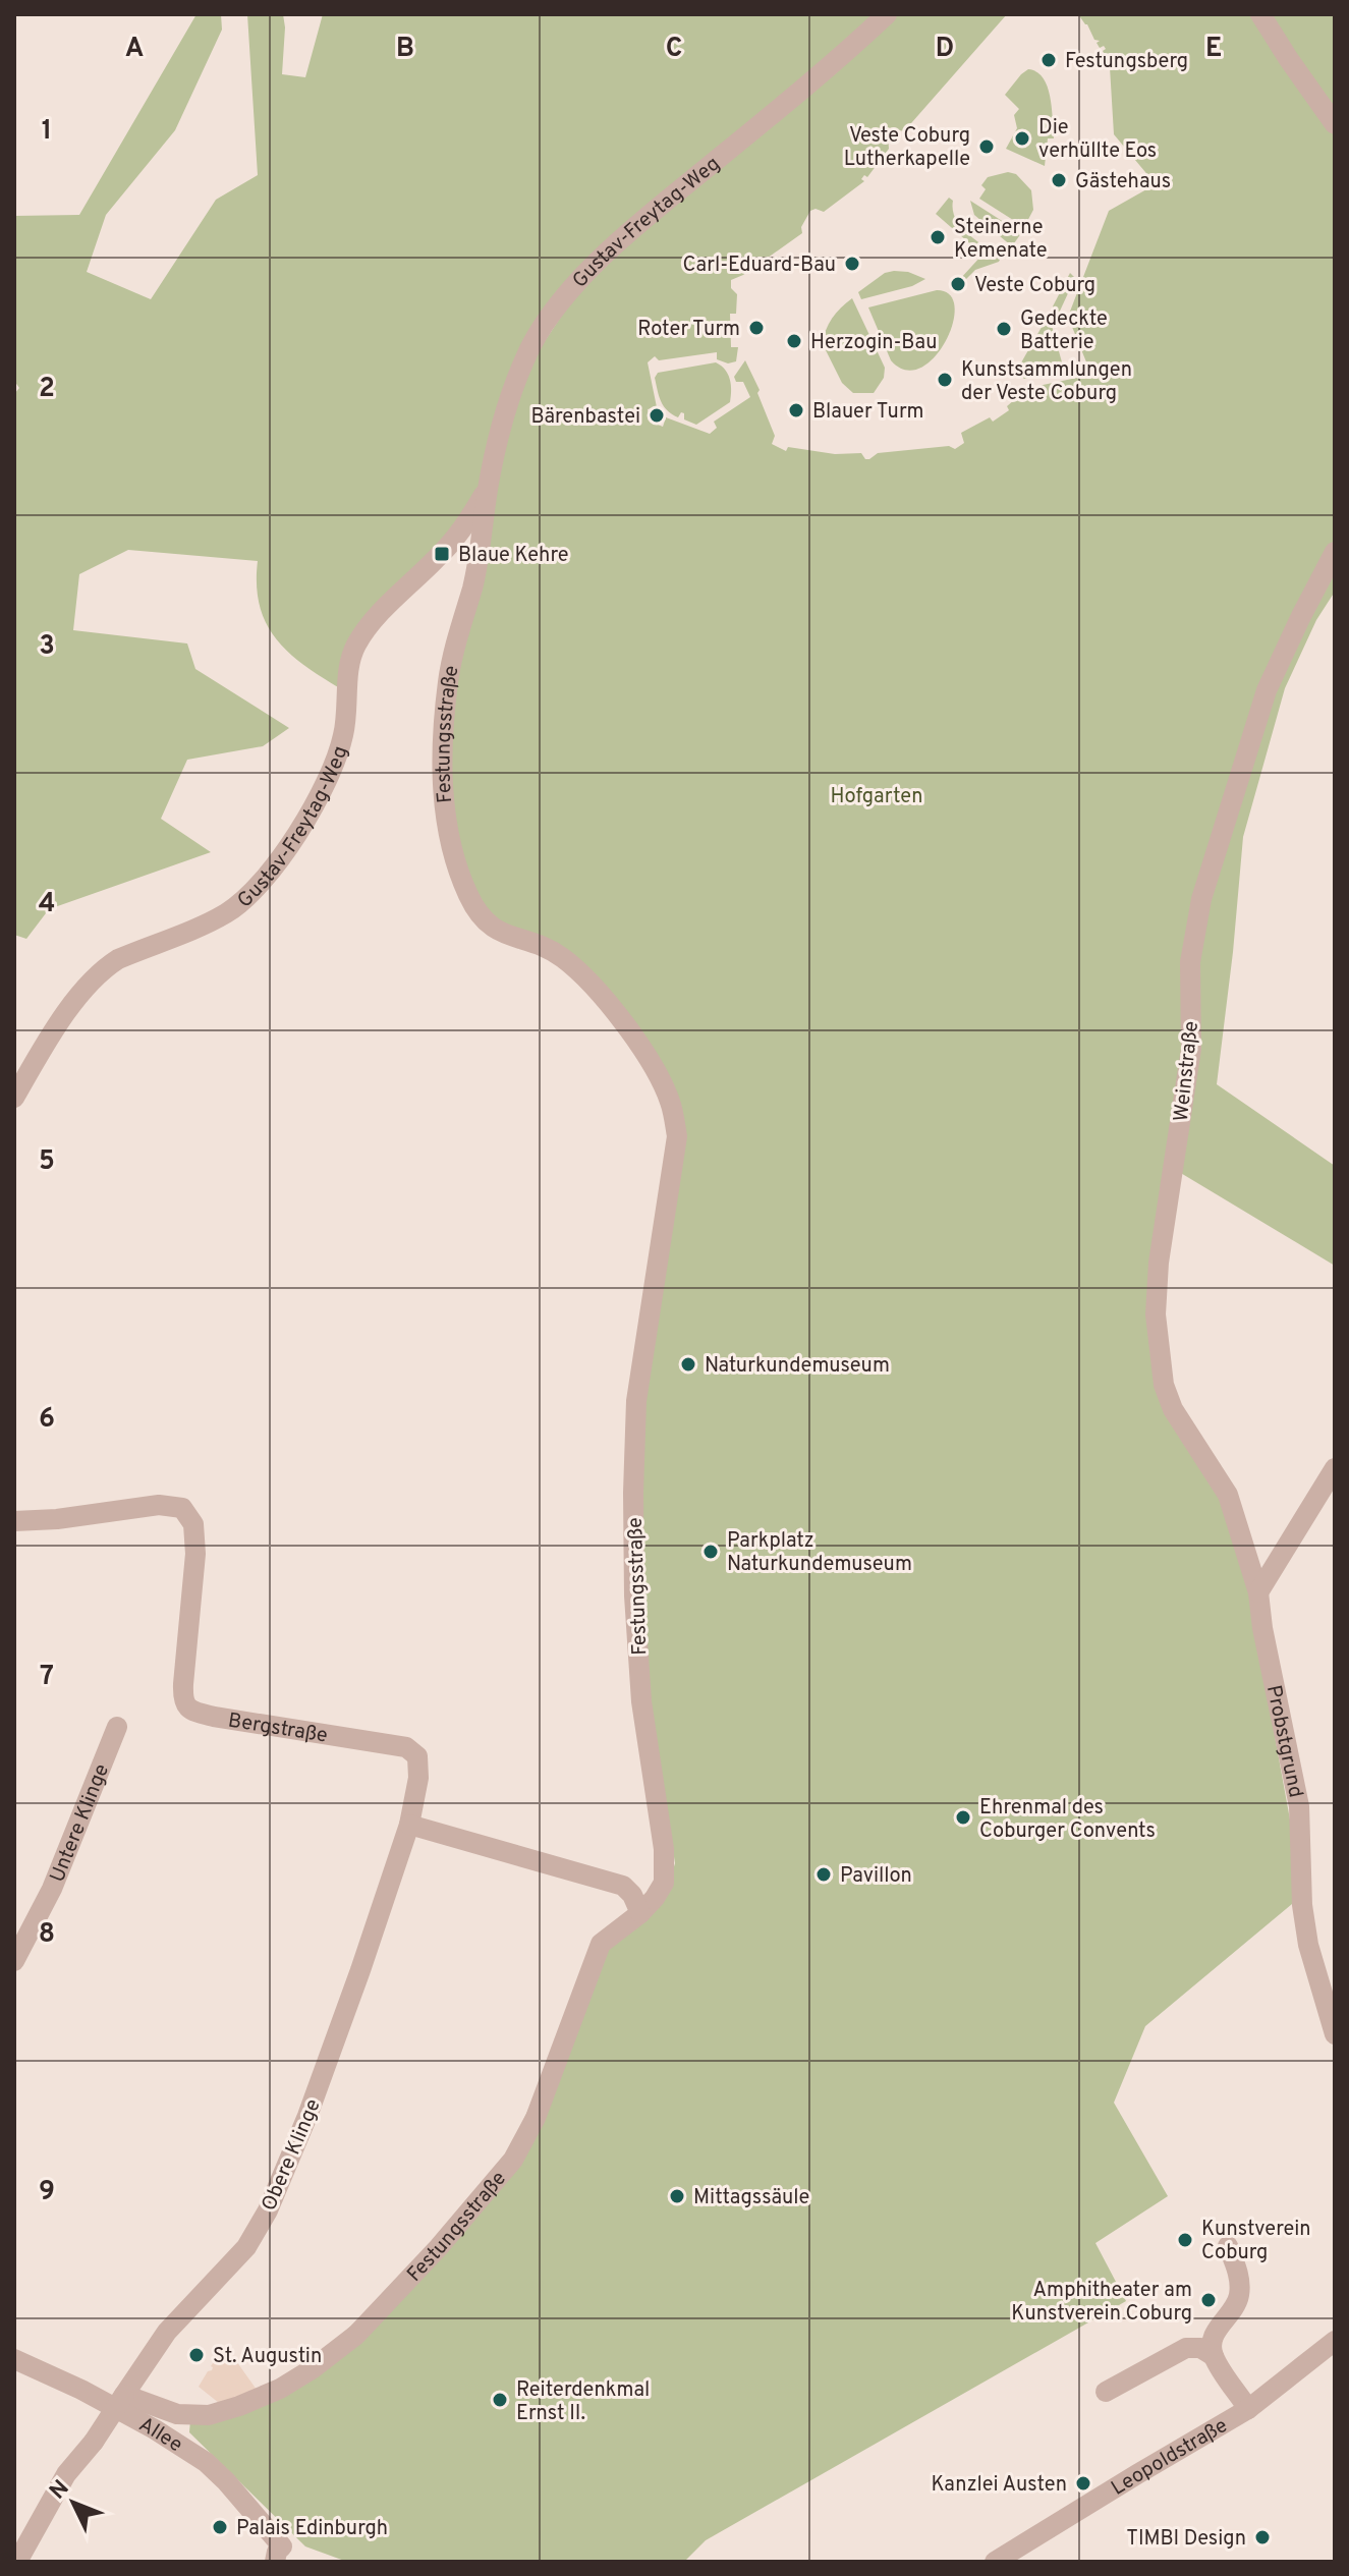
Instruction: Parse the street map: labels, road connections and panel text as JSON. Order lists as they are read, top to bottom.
{
  "streets": {
    "street": [
      "Gustav-Freytag-Weg",
      "Festungsstraße",
      "Weinstraße",
      "Bergstraße",
      "Probstgrund",
      "Untere Klinge",
      "Obere Klinge",
      "Allee",
      "Leopoldstraße"
    ]
  },
  "crossings": [
    ["Gustav-Freytag-Weg", "Festungsstraße"],
    ["Festungsstraße", "Obere Klinge"],
    ["Weinstraße", "Probstgrund"],
    ["Bergstraße", "Obere Klinge"]
  ],
  "parks": ["Hofgarten"],
  "places": {
    "other": [
      "Festungsberg",
      "Die verhüllte Eos",
      "Veste Coburg Lutherkapelle",
      "Gästehaus",
      "Steinerne Kemenate",
      "Carl-Eduard-Bau",
      "Veste Coburg",
      "Roter Turm",
      "Gedeckte Batterie",
      "Herzogin-Bau",
      "Kunstsammlungen der Veste Coburg",
      "Blauer Turm",
      "Bärenbastei",
      "Naturkundemuseum",
      "Parkplatz Naturkundemuseum",
      "Ehrenmal des Coburger Convents",
      "Pavillon",
      "Mittagssäule",
      "Kunstverein Coburg",
      "Amphitheater am Kunstverein Coburg",
      "St. Augustin",
      "Reiterdenkmal Ernst II.",
      "Kanzlei Austen",
      "Palais Edinburgh",
      "TIMBI Design"
    ],
    "transit": ["Blaue Kehre"]
  },
  "north": "top left",
  "grid": {
    "columns": [
      "A",
      "B",
      "C",
      "D",
      "E"
    ],
    "rows": [
      "1",
      "2",
      "3",
      "4",
      "5",
      "6",
      "7",
      "8",
      "9"
    ]
  }
}
